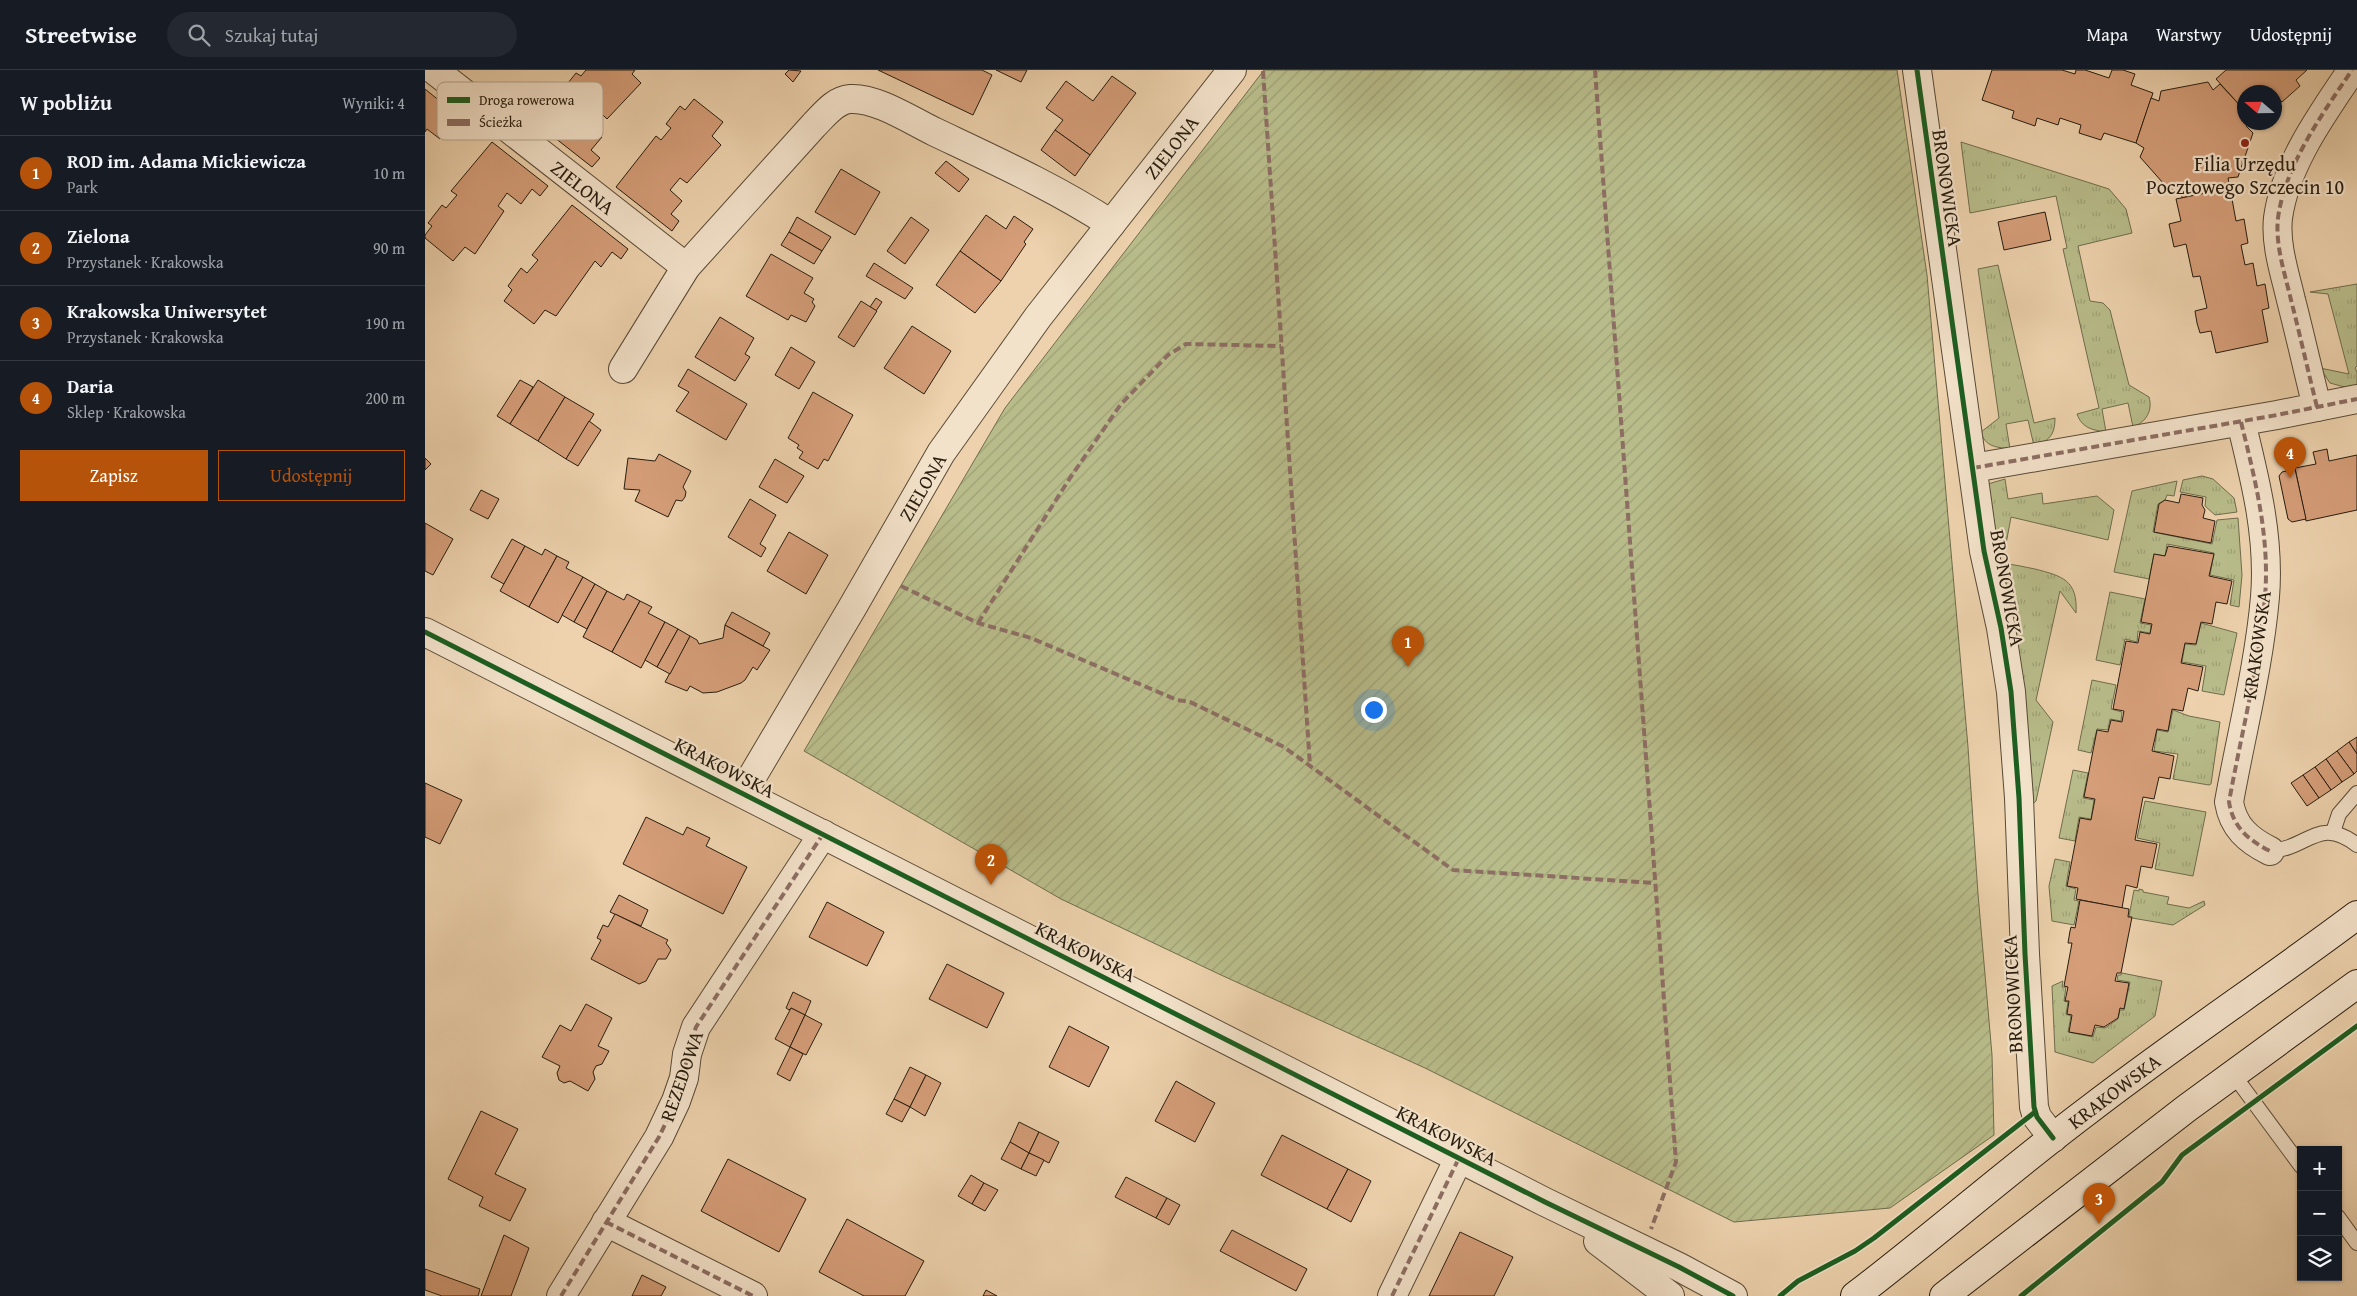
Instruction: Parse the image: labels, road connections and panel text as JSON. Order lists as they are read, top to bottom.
{
  "streets": {
    "street": [
      "ZIELONA",
      "BRONOWICKA",
      "KRAKOWSKA",
      "REZEDOWA"
    ]
  },
  "crossings": [
    ["ZIELONA", "KRAKOWSKA"],
    ["BRONOWICKA", "KRAKOWSKA"],
    ["KRAKOWSKA", "REZEDOWA"]
  ],
  "places": ["Filia Urzędu Pocztowego Szczecin 10"],
  "legend": ["Droga rowerowa", "Ścieżka"],
  "north": "left",
  "page": {
    "header": "Streetwise",
    "search": "Szukaj tutaj",
    "nav": ["Mapa", "Warstwy", "Udostępnij"],
    "heading": ["W pobliżu", "Wyniki: 4"],
    "list": [
      {
        "mark": "1",
        "name": "ROD im. Adama Mickiewicza",
        "note": "Park",
        "value": "10 m"
      },
      {
        "mark": "2",
        "name": "Zielona",
        "note": "Przystanek · Krakowska",
        "value": "90 m"
      },
      {
        "mark": "3",
        "name": "Krakowska Uniwersytet",
        "note": "Przystanek · Krakowska",
        "value": "190 m"
      },
      {
        "mark": "4",
        "name": "Daria",
        "note": "Sklep · Krakowska",
        "value": "200 m"
      }
    ],
    "buttons": ["Zapisz", "Udostępnij"],
    "pins": [
      "4",
      "1",
      "2",
      "3"
    ],
    "map_buttons": ["+", "−"]
  }
}
